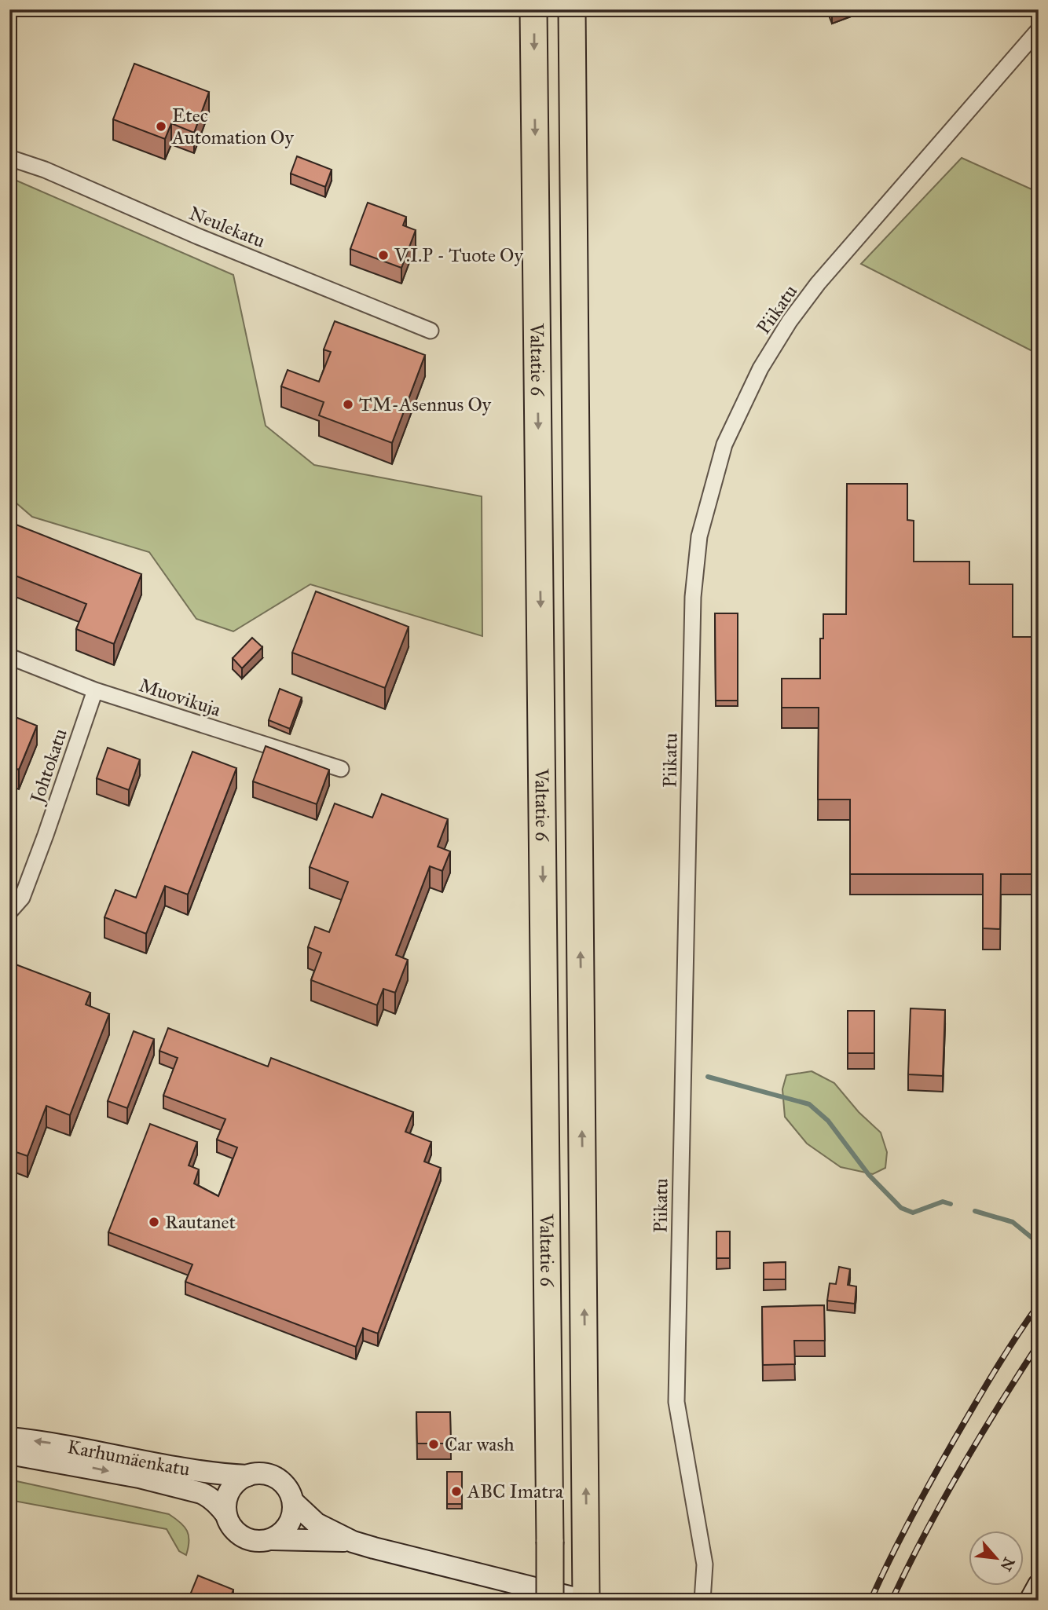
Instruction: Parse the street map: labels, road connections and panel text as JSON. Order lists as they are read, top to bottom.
{
  "streets": {
    "highway": ["Valtatie 6"],
    "street": [
      "Neulekatu",
      "Piikatu",
      "Muovikuja",
      "Johtokatu",
      "Karhumäenkatu"
    ]
  },
  "crossings": [
    ["Muovikuja", "Johtokatu"]
  ],
  "places": [
    "Etec Automation Oy",
    "V.I.P - Tuote Oy",
    "TM-Asennus Oy",
    "Rautanet",
    "Car wash",
    "ABC Imatra"
  ],
  "north": "bottom right"
}
